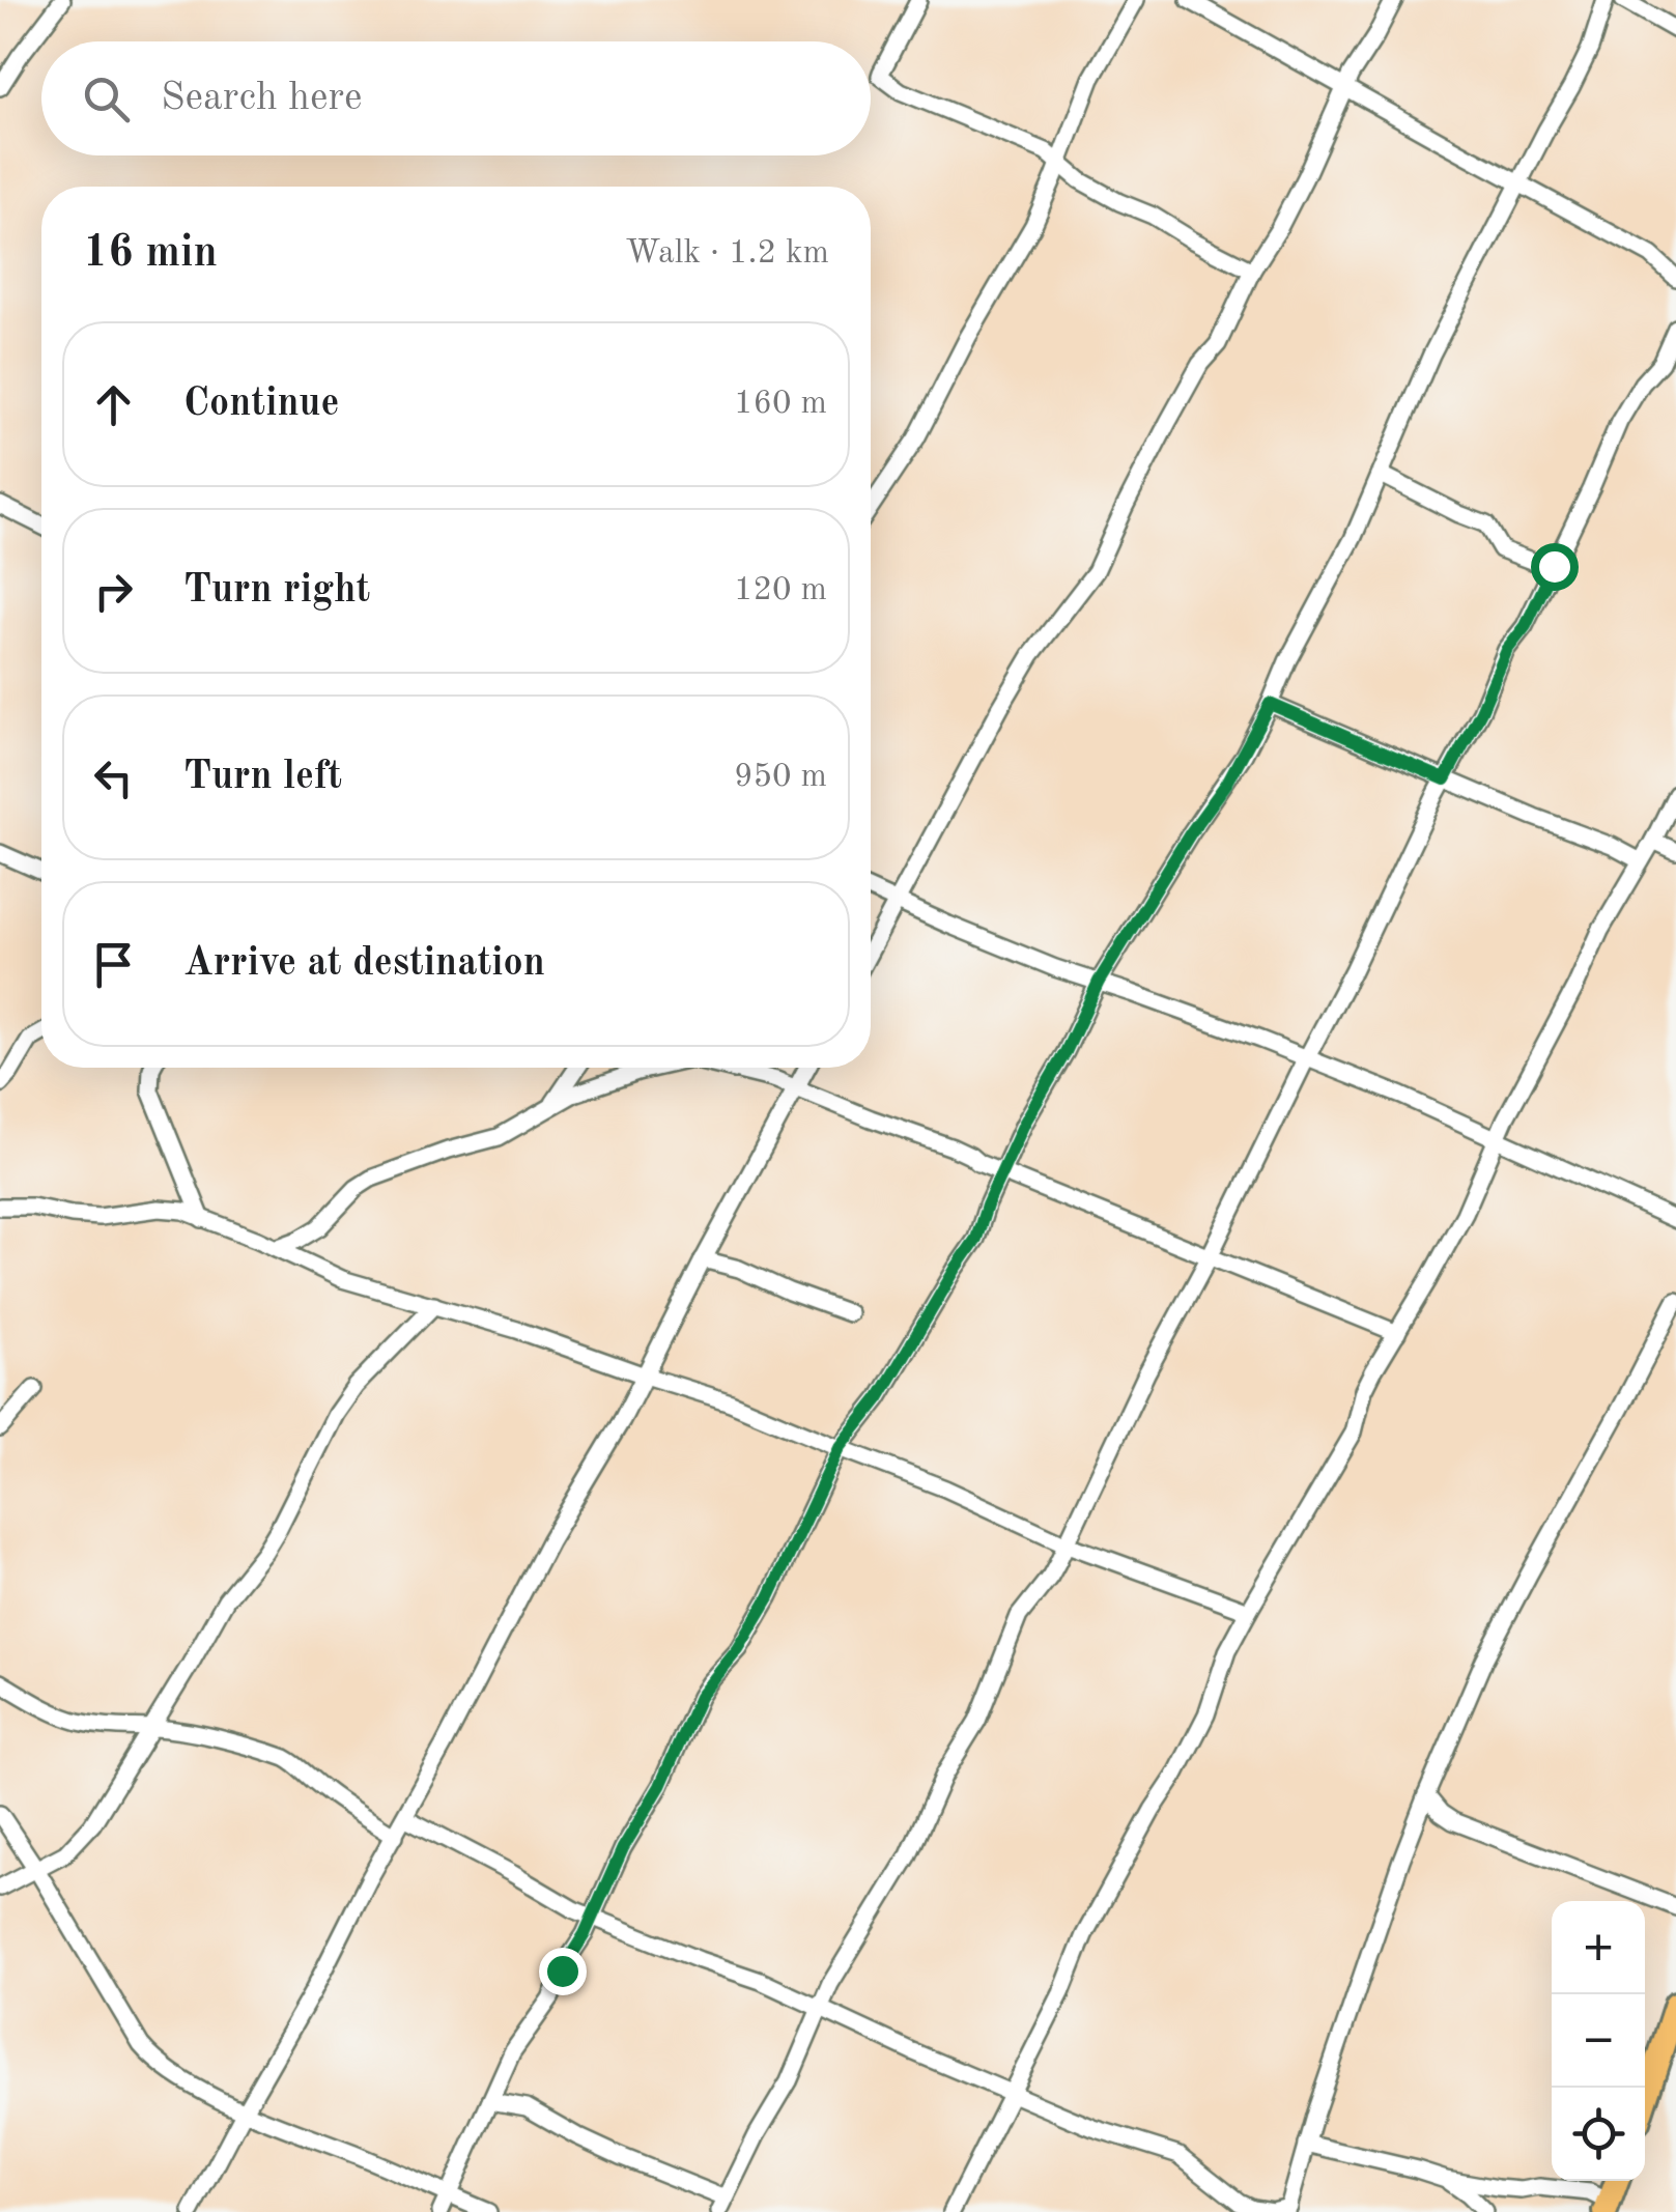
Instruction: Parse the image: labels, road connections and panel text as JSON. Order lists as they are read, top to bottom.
{
  "page": {
    "search": "Search here",
    "heading": ["16 min", "Walk · 1.2 km"],
    "list": [
      ["Continue", "160 m"],
      ["Turn right", "120 m"],
      ["Turn left", "950 m"],
      "Arrive at destination"
    ],
    "map_buttons": ["+", "−"]
  }
}
